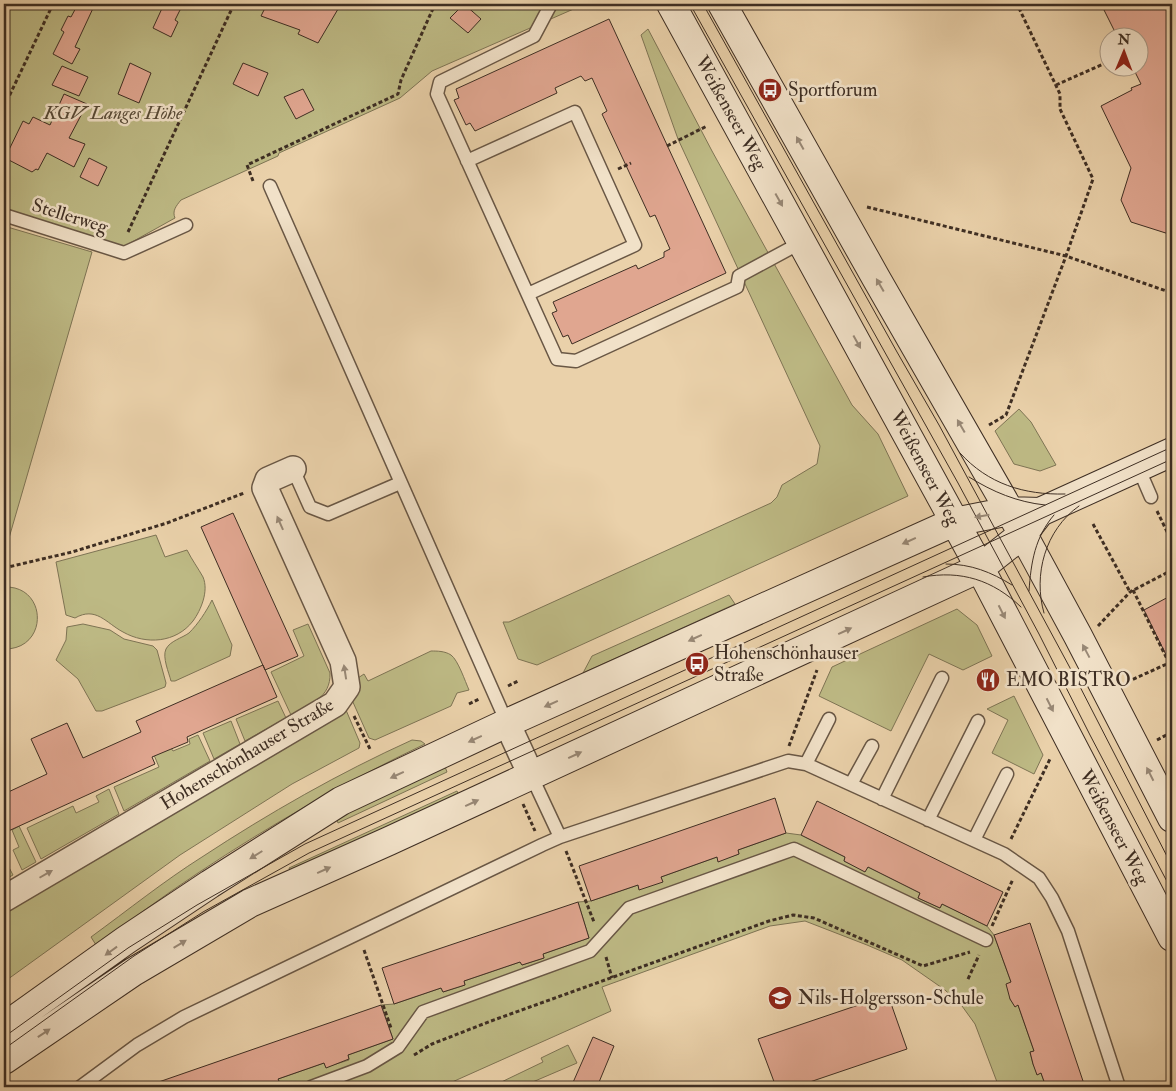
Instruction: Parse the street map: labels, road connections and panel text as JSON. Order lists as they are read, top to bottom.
{
  "streets": {
    "main road": ["Weißenseer Weg"],
    "street": ["Hohenschönhauser Straße"],
    "lane": ["Stellerweg"]
  },
  "parks": ["KGV Langes Höhe"],
  "places": {
    "bus stop": ["Sportforum", "Hohenschönhauser Straße"],
    "restaurant": ["EMO BISTRO"],
    "school or university": ["Nils-Holgersson-Schule"]
  },
  "north": "top"
}
